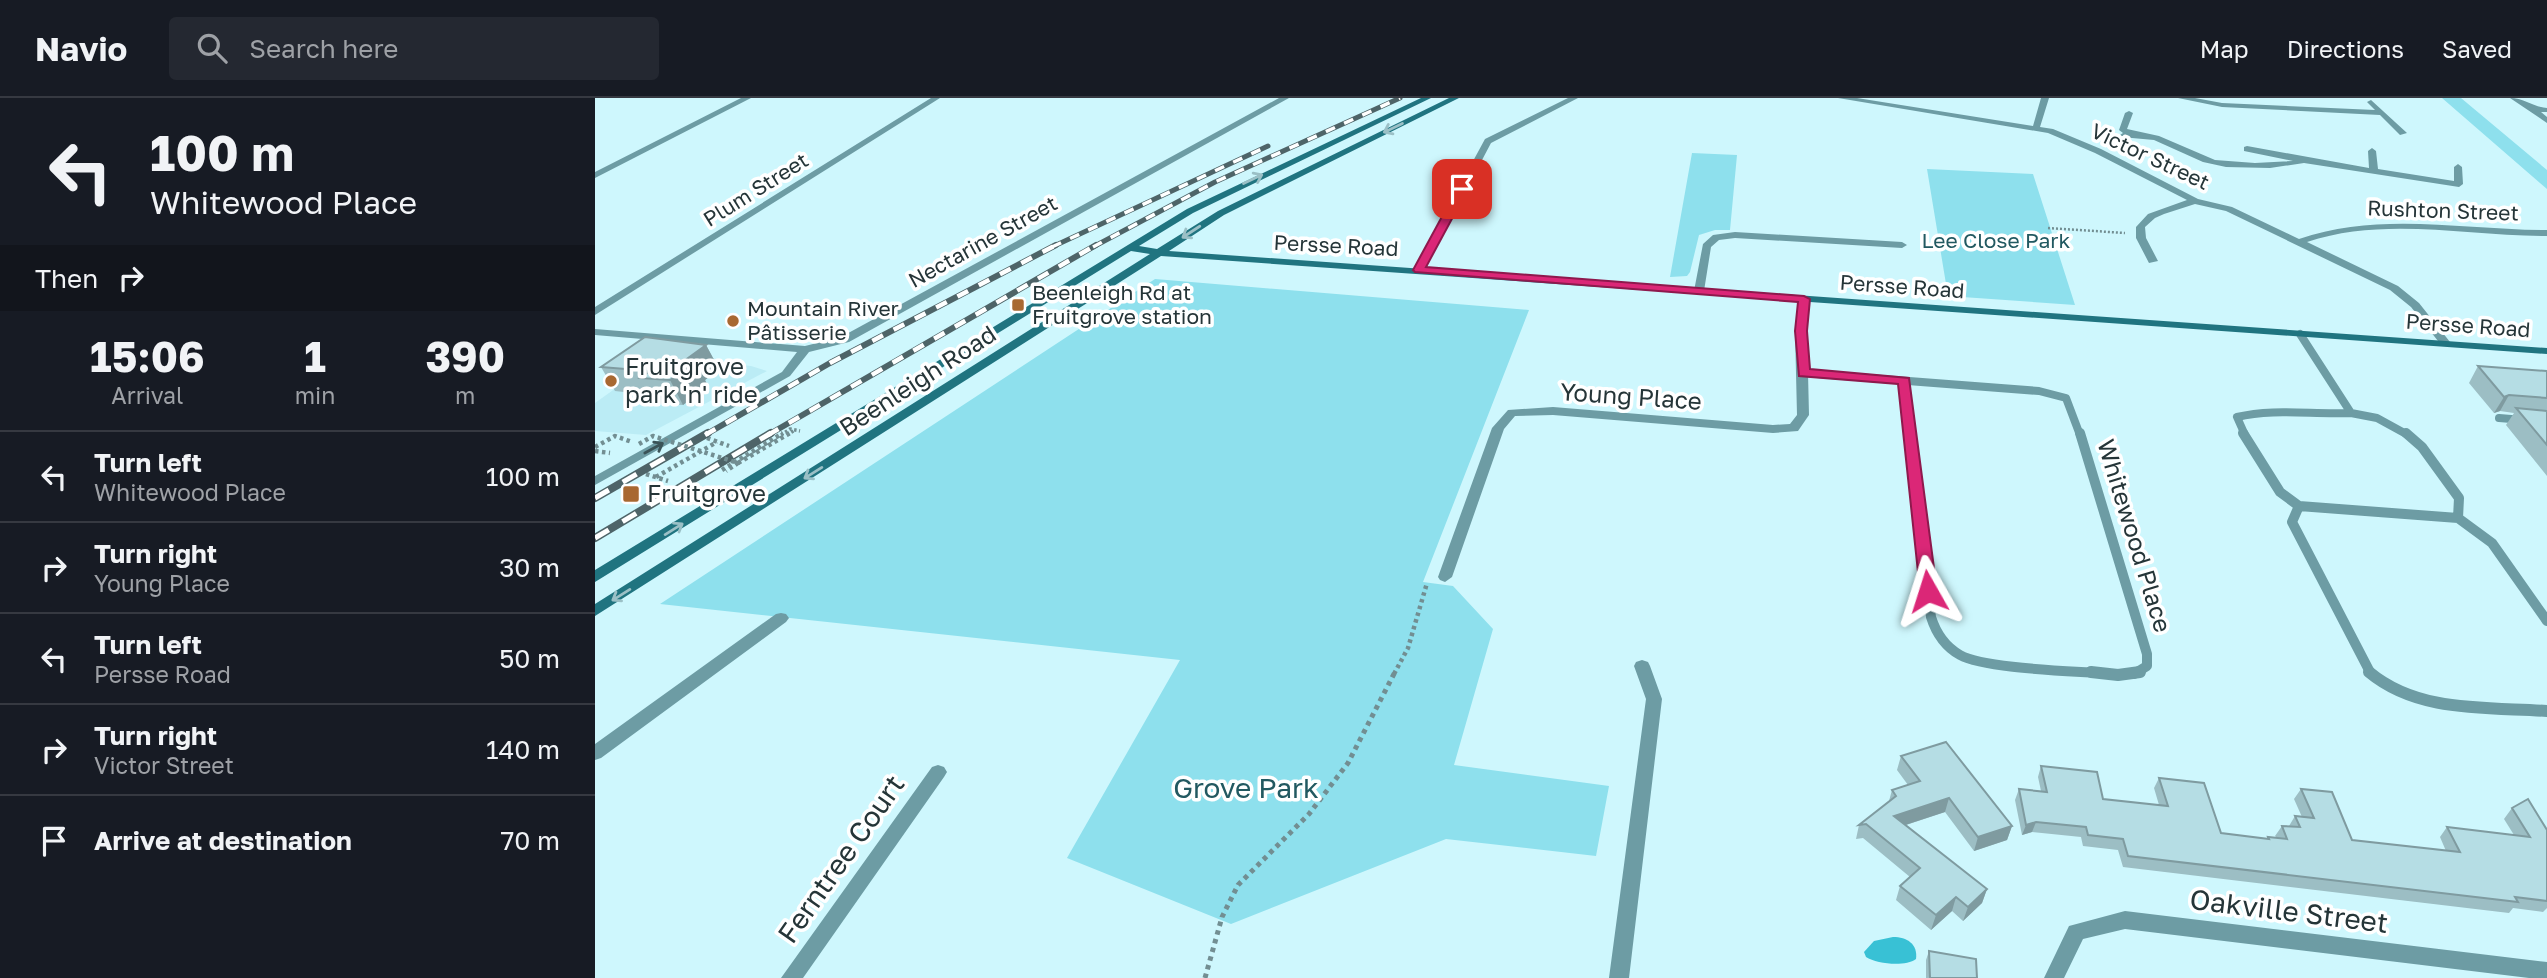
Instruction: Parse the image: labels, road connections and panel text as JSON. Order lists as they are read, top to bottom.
{
  "streets": {
    "main road": ["Persse Road", "Beenleigh Road"],
    "street": [
      "Victor Street",
      "Plum Street",
      "Rushton Street",
      "Nectarine Street",
      "Young Place",
      "Ferntree Court",
      "Oakville Street"
    ],
    "lane": ["Whitewood Place"]
  },
  "crossings": [
    ["Victor Street", "Rushton Street"],
    ["Victor Street", "Persse Road"],
    ["Persse Road", "Beenleigh Road"],
    ["Persse Road", "Young Place"],
    ["Young Place", "Whitewood Place"]
  ],
  "parks": ["Lee Close Park", "Grove Park"],
  "places": {
    "transit": ["Beenleigh Rd at Fruitgrove station", "Fruitgrove"],
    "other": ["Mountain River Pâtisserie", "Fruitgrove park 'n' ride"]
  },
  "page": {
    "header": "Navio",
    "search": "Search here",
    "nav": ["Map", "Directions", "Saved"],
    "turn": ["100 m", "Whitewood Place"],
    "then": "Then",
    "eta": [
      "15:06",
      "Arrival",
      "1",
      "min",
      "390",
      "m"
    ],
    "list": [
      {
        "name": "Turn left",
        "note": "Whitewood Place",
        "value": "100 m"
      },
      {
        "name": "Turn right",
        "note": "Young Place",
        "value": "30 m"
      },
      {
        "name": "Turn left",
        "note": "Persse Road",
        "value": "50 m"
      },
      {
        "name": "Turn right",
        "note": "Victor Street",
        "value": "140 m"
      },
      {
        "name": "Arrive at destination",
        "value": "70 m"
      }
    ]
  }
}
